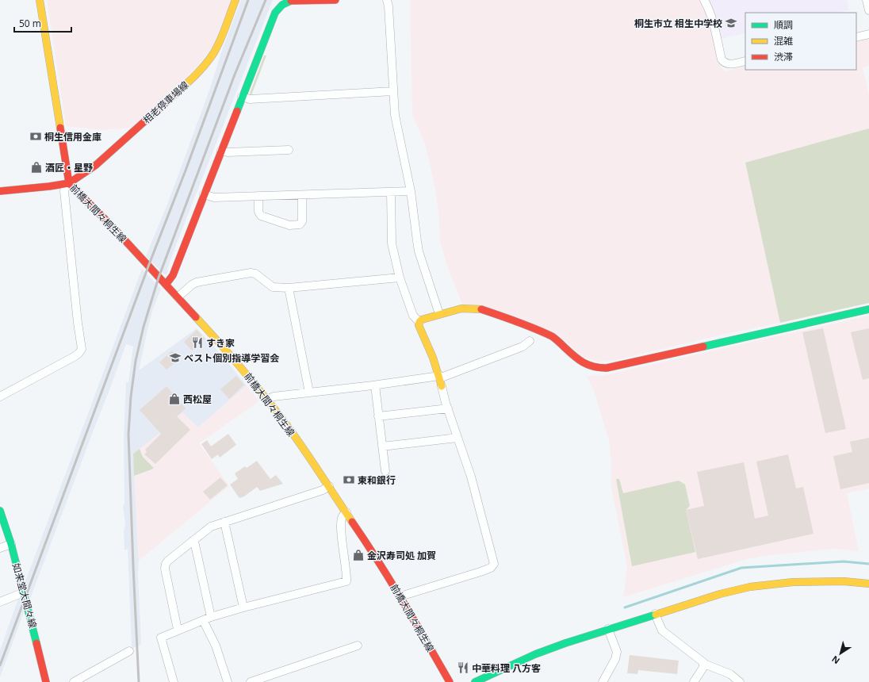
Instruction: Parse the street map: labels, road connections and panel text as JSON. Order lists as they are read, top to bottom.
{
  "streets": {
    "street": ["相老停車場線", "前橋大間々桐生線", "如来堂大間々線"]
  },
  "crossings": [
    ["相老停車場線", "前橋大間々桐生線"]
  ],
  "places": {
    "school or university": ["桐生市立 相生中学校", "ベスト個別指導学習会"],
    "bank": ["桐生信用金庫", "東和銀行"],
    "shop": ["酒匠・星野", "西松屋", "金沢寿司処 加賀"],
    "restaurant": ["すき家", "中華料理 八方客"]
  },
  "legend": ["順調", "混雑", "渋滞"],
  "scale_bar": "50 m",
  "north": "bottom left"
}
